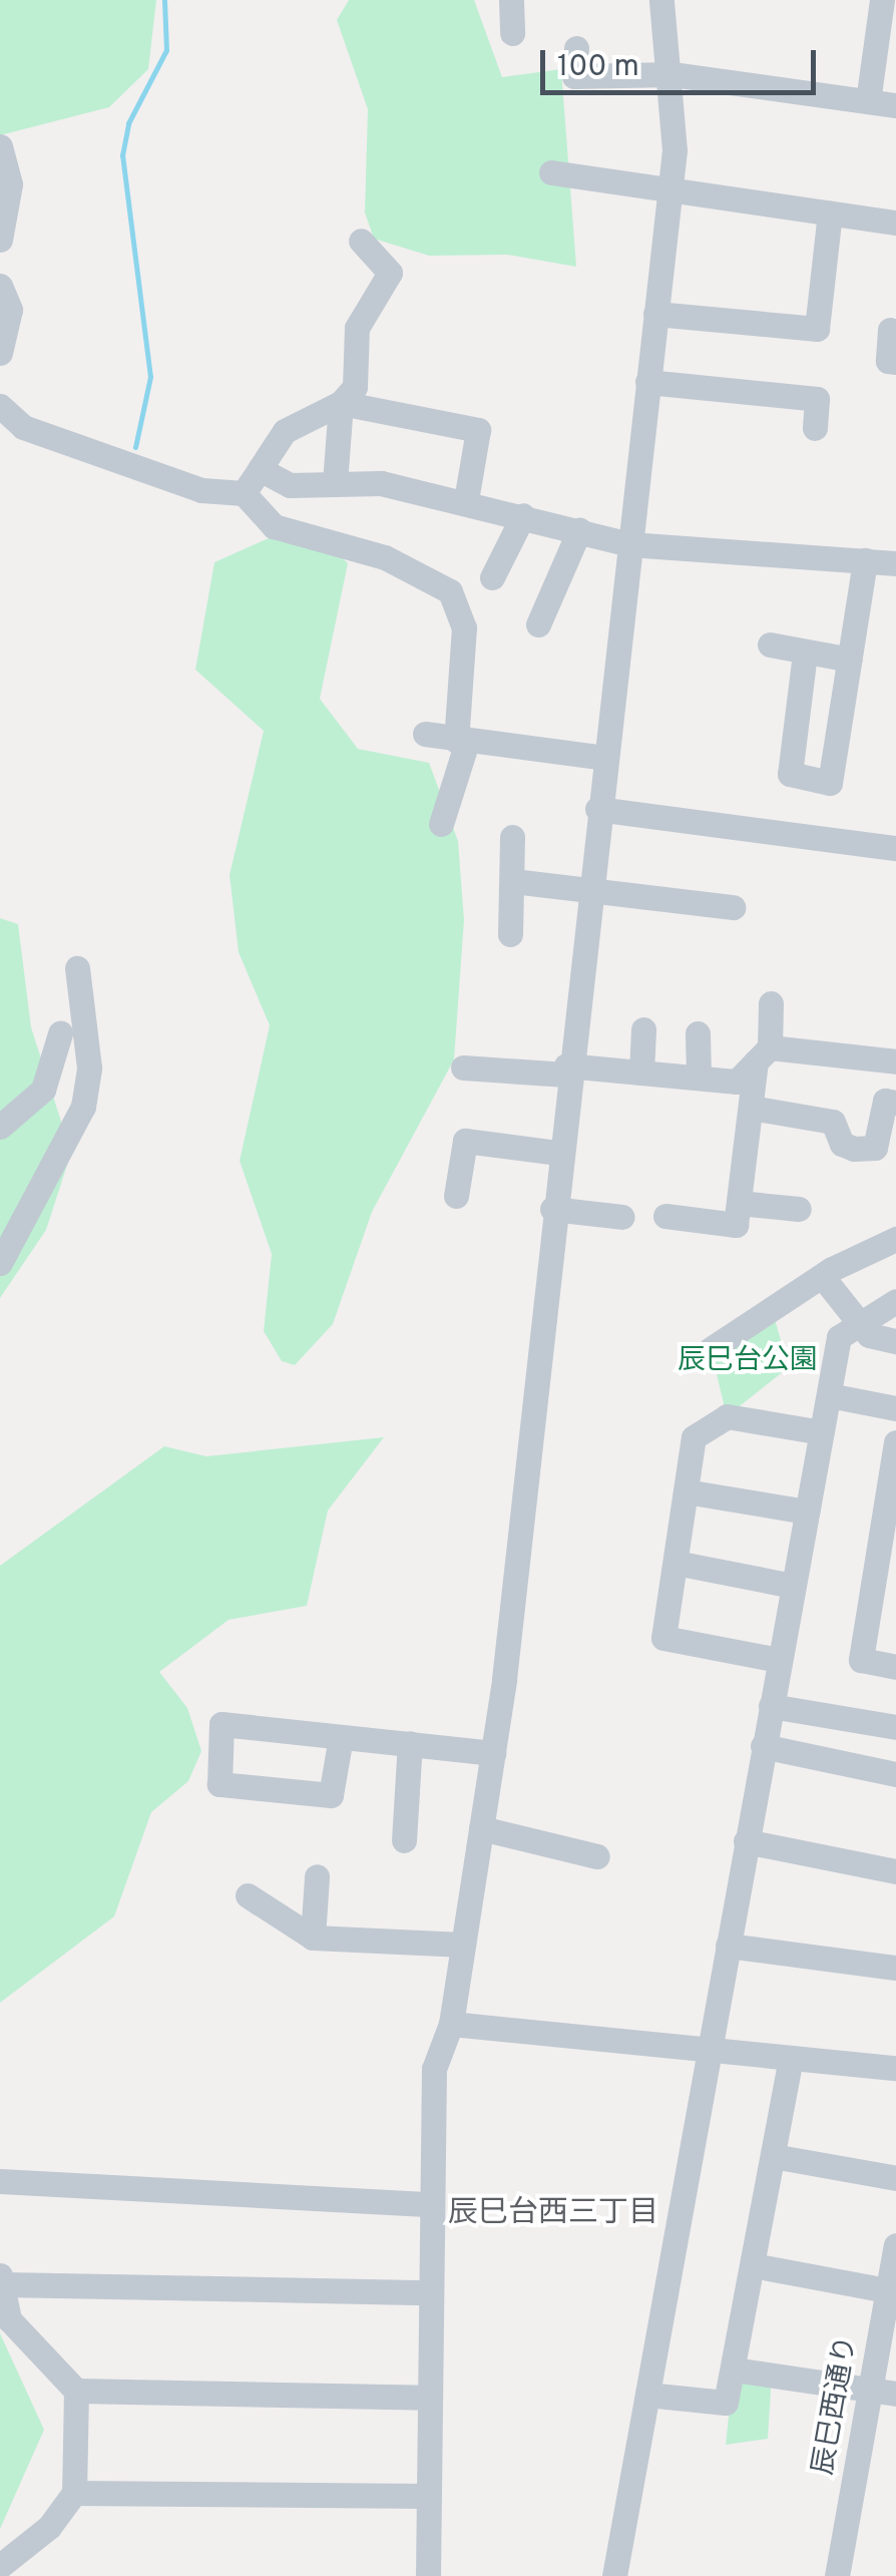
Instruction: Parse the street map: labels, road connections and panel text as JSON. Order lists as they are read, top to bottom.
{
  "streets": {
    "street": ["辰巳西通り"]
  },
  "districts": ["辰巳台西三丁目"],
  "parks": ["辰巳台公園"],
  "scale_bar": "100 m"
}
